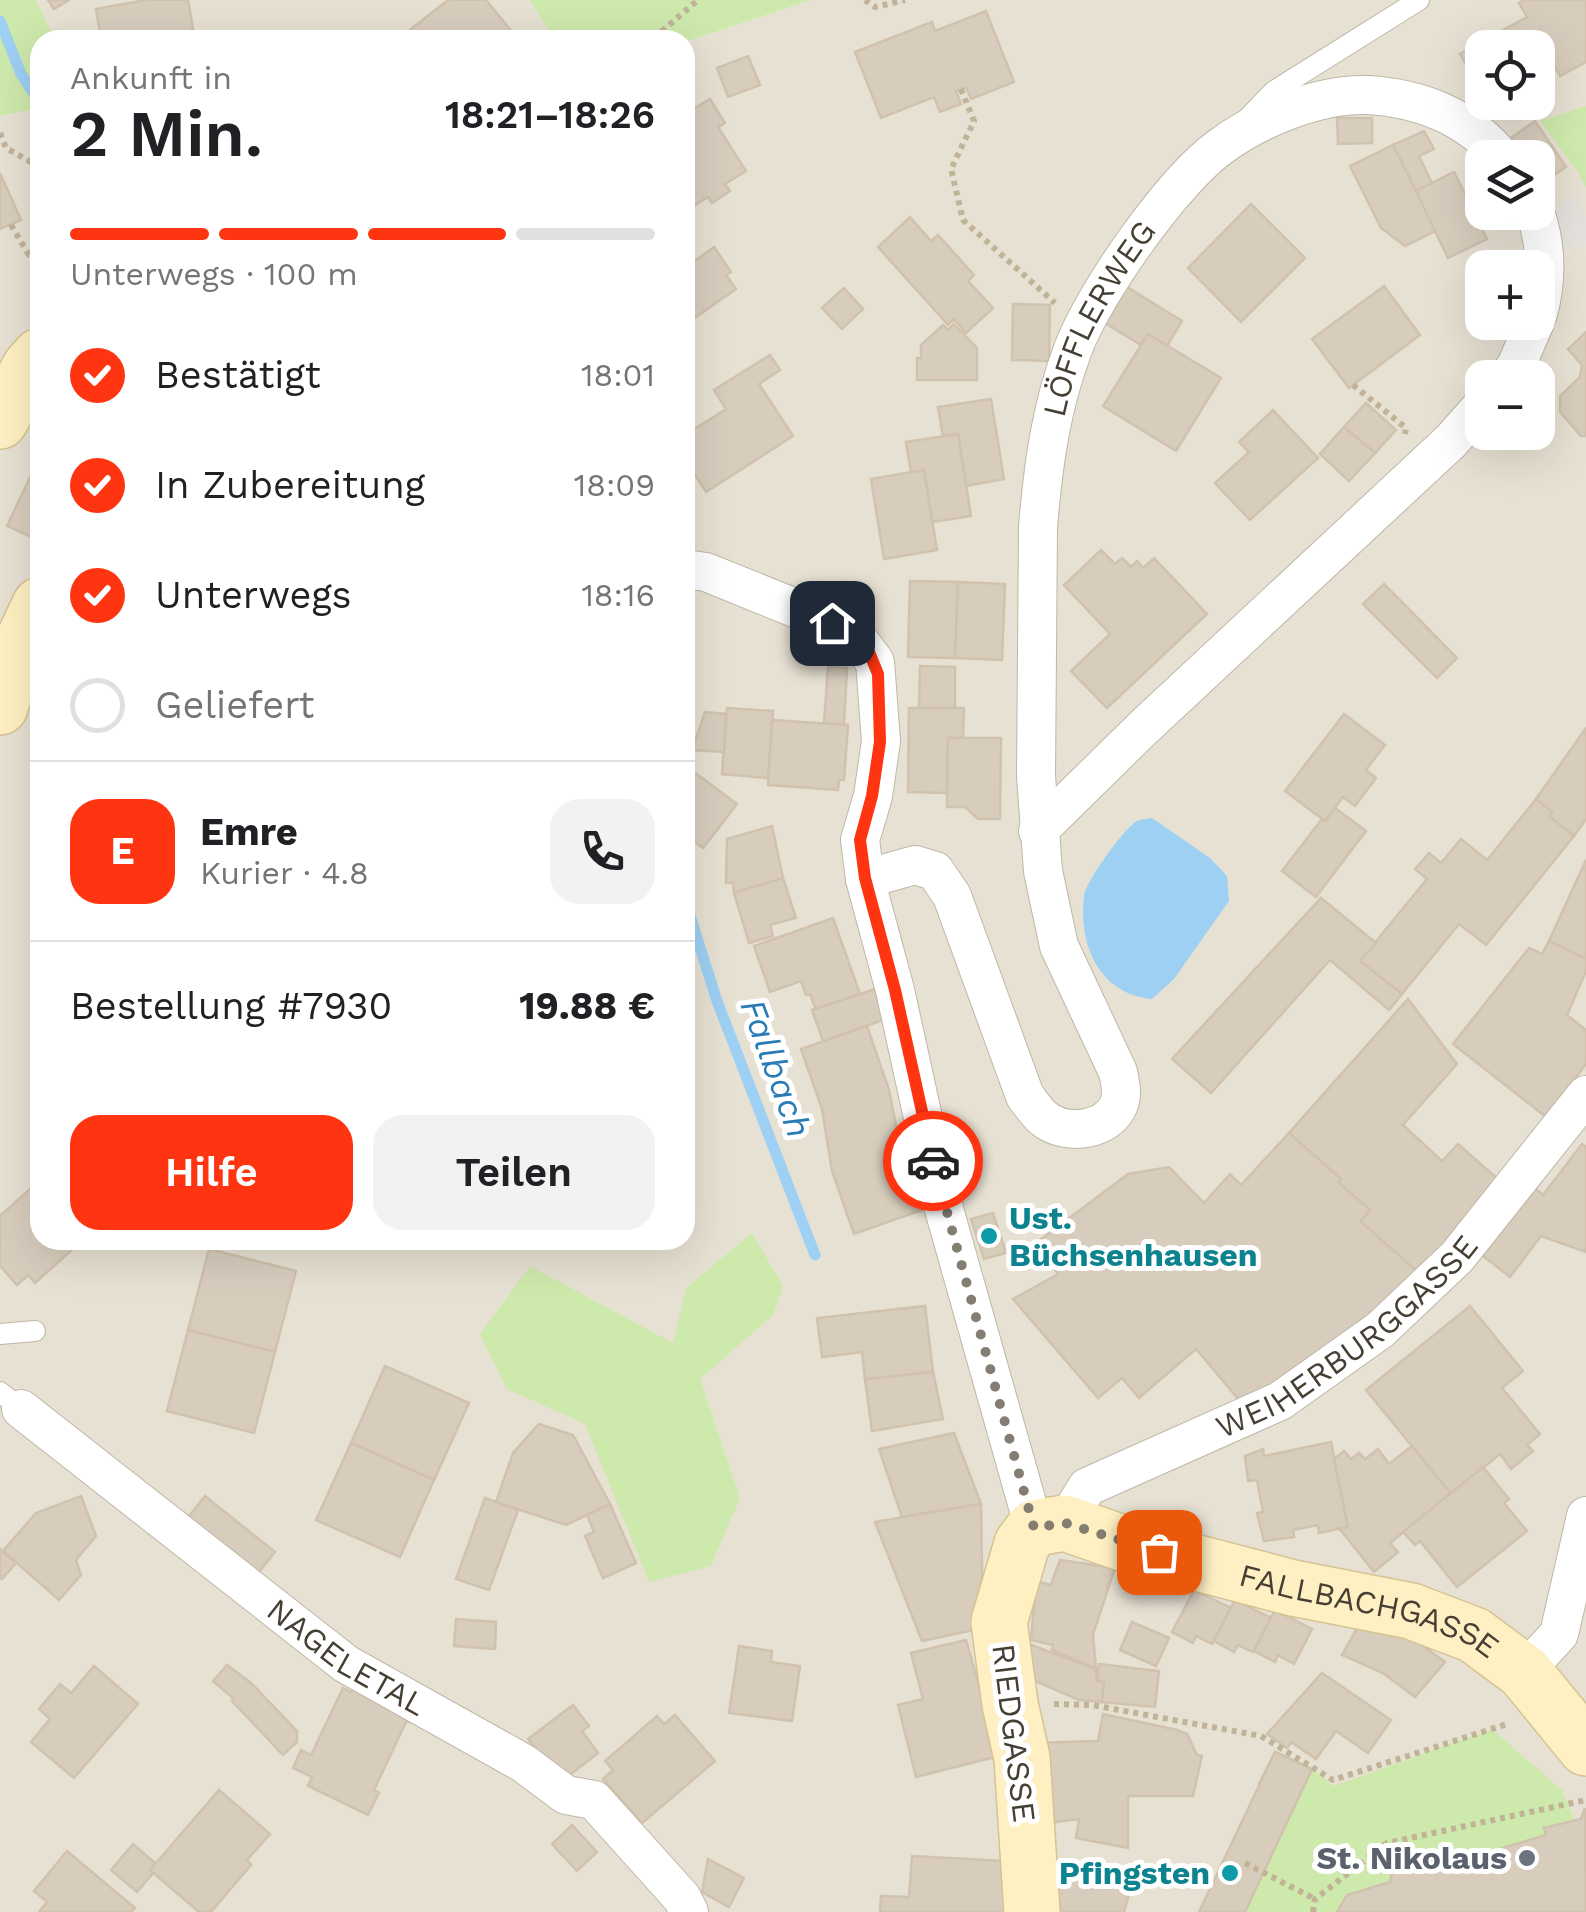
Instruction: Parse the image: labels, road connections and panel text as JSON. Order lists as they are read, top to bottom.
{
  "streets": {
    "street": [
      "LÖFFLERWEG",
      "WEIHERBURGGASSE",
      "FALLBACHGASSE",
      "NAGELETAL",
      "RIEDGASSE"
    ]
  },
  "crossings": [
    ["WEIHERBURGGASSE", "FALLBACHGASSE"],
    ["WEIHERBURGGASSE", "RIEDGASSE"],
    ["FALLBACHGASSE", "RIEDGASSE"]
  ],
  "water": ["Fallbach"],
  "places": ["Ust. Büchsenhausen", "St. Nikolaus", "Pfingsten"],
  "page": {
    "map_buttons": ["+", "−"],
    "heading": ["2 Min.", "Ankunft in", "18:21–18:26"],
    "panel": [
      "Emre",
      "Kurier · 4.8",
      "Bestellung #7930",
      "19.88 €"
    ],
    "bar": "Unterwegs · 100 m",
    "list": [
      ["Bestätigt", "18:01"],
      ["In Zubereitung", "18:09"],
      ["Unterwegs", "18:16"],
      "Geliefert"
    ],
    "round": "E",
    "buttons": ["Hilfe", "Teilen"]
  }
}
